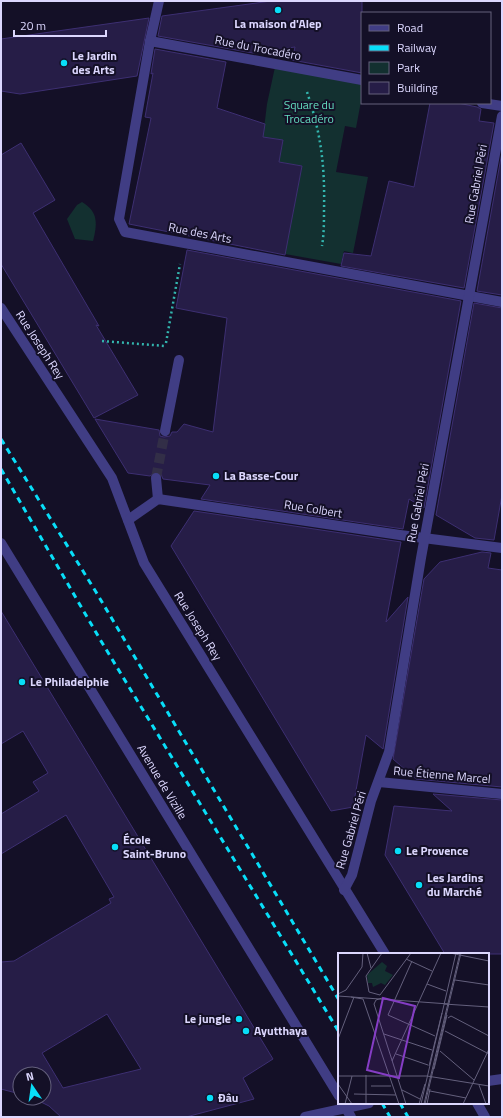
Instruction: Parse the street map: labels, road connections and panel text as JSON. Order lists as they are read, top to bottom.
{
  "streets": {
    "street": [
      "Rue du Trocadéro",
      "Rue Gabriel Péri",
      "Rue des Arts",
      "Rue Joseph Rey",
      "Rue Colbert",
      "Rue Étienne Marcel",
      "Avenue de Vizille"
    ]
  },
  "crossings": [
    ["Rue du Trocadéro", "Rue des Arts"],
    ["Rue Gabriel Péri", "Rue des Arts"],
    ["Rue Gabriel Péri", "Rue Joseph Rey"],
    ["Rue Gabriel Péri", "Rue Colbert"],
    ["Rue Gabriel Péri", "Rue Étienne Marcel"]
  ],
  "parks": ["Square du Trocadéro"],
  "places": [
    "La maison d'Alep",
    "Le Jardin des Arts",
    "La Basse-Cour",
    "Le Philadelphie",
    "École Saint-Bruno",
    "Le Provence",
    "Les Jardins du Marché",
    "Le jungle",
    "Ayutthaya",
    "Đâu"
  ],
  "legend": [
    "Road",
    "Railway",
    "Park",
    "Building"
  ],
  "scale_bar": "20 m",
  "north": "top"
}
